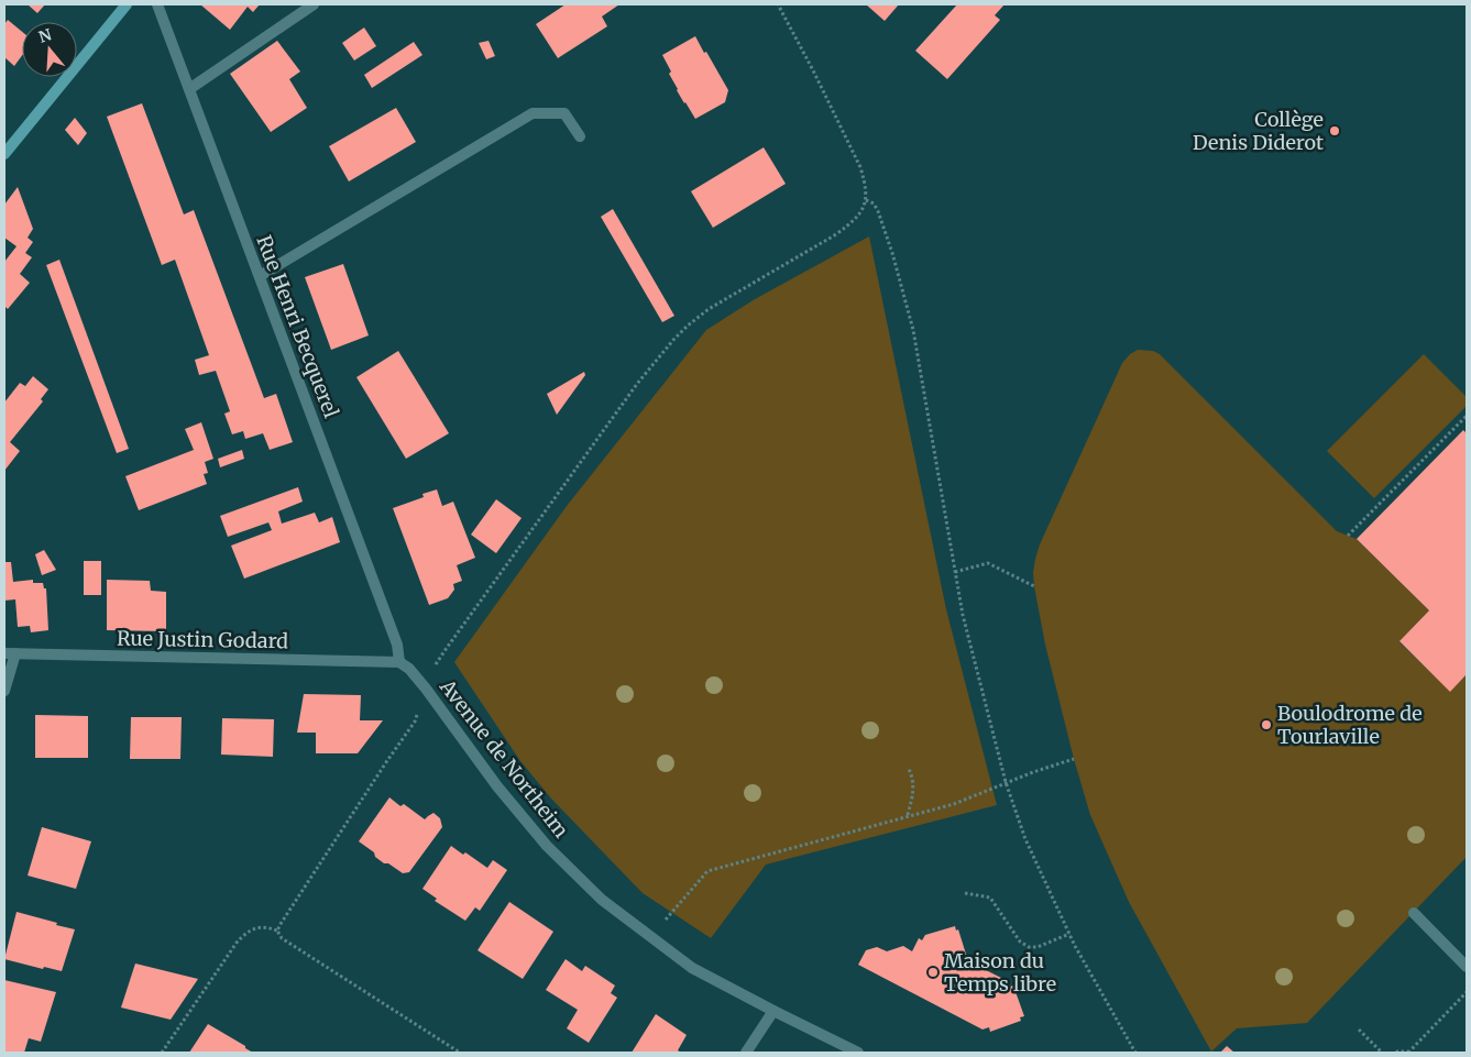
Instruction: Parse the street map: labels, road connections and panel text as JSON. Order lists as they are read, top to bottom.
{
  "streets": {
    "street": ["Rue Henri Becquerel", "Rue Justin Godard", "Avenue de Northeim"]
  },
  "crossings": [
    ["Rue Henri Becquerel", "Rue Justin Godard"],
    ["Rue Henri Becquerel", "Avenue de Northeim"],
    ["Rue Justin Godard", "Avenue de Northeim"]
  ],
  "places": ["Collège Denis Diderot", "Boulodrome de Tourlaville", "Maison du Temps libre"],
  "north": "top"
}
